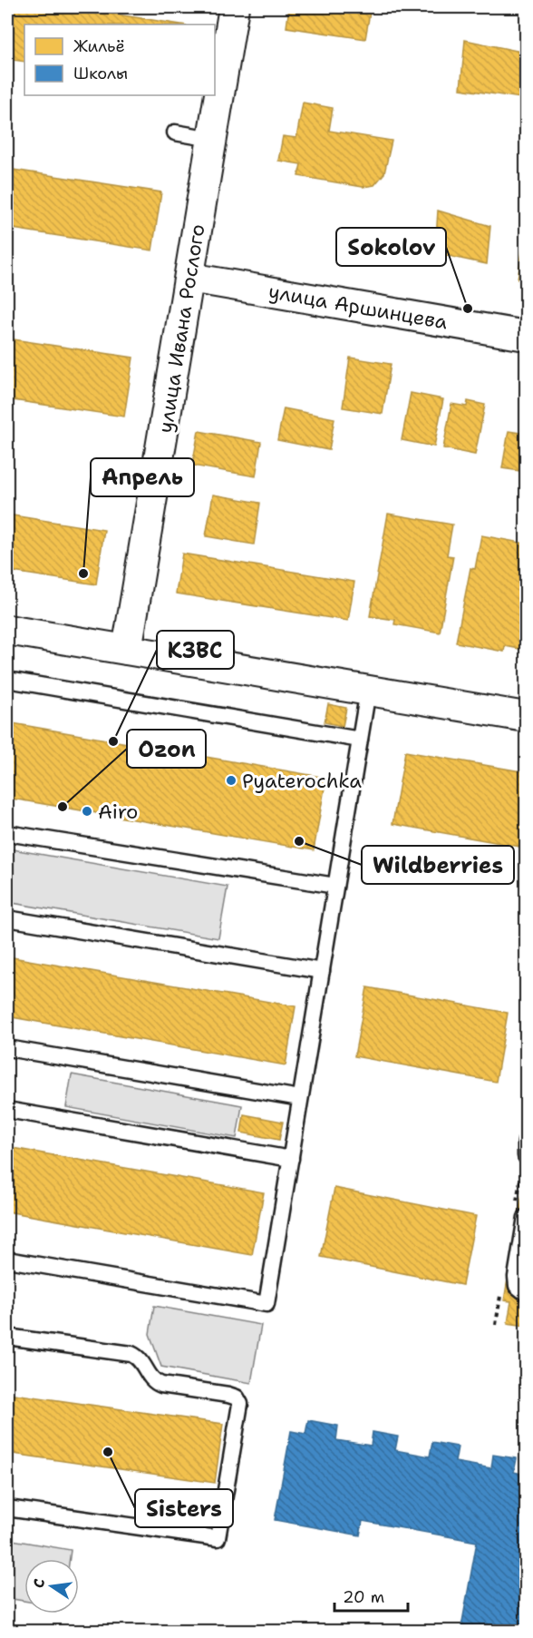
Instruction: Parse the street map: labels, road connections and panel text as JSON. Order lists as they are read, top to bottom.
{
  "streets": {
    "street": ["улица Аршинцева", "улица Ивана Рослого"]
  },
  "crossings": [
    ["улица Аршинцева", "улица Ивана Рослого"]
  ],
  "places": [
    "Sokolov",
    "Апрель",
    "КЗВС",
    "Pyaterochka",
    "Ozon",
    "Airo",
    "Wildberries",
    "Sisters"
  ],
  "legend": ["Жильё", "Школы"],
  "scale_bar": "20 m",
  "north": "left"
}
